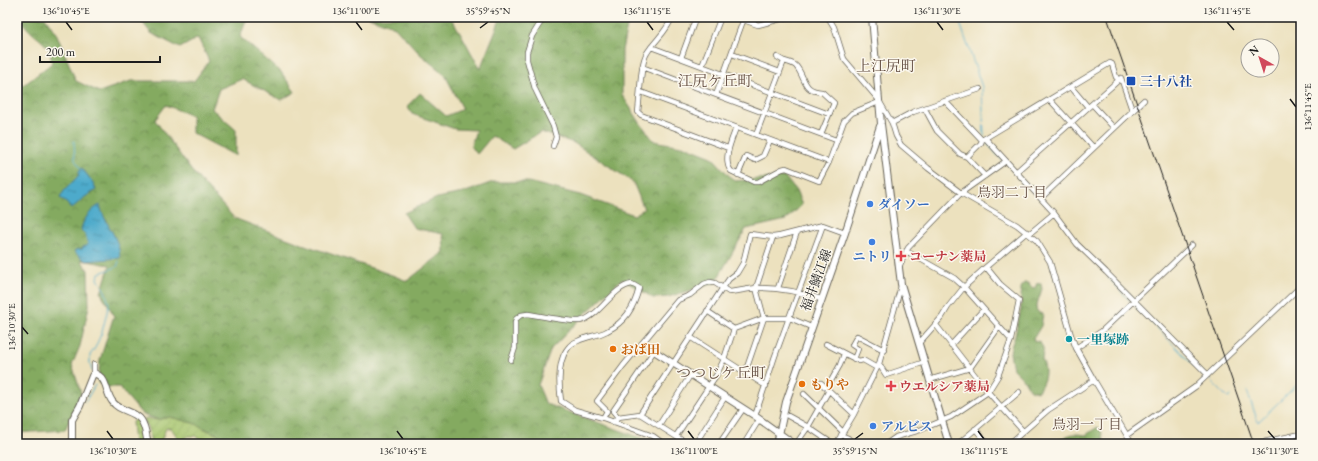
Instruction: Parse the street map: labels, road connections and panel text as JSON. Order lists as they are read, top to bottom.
{
  "streets": {
    "street": ["福井鯖江線"]
  },
  "districts": [
    "上江尻町",
    "江尻ケ丘町",
    "鳥羽二丁目",
    "つつじケ丘町",
    "鳥羽一丁目"
  ],
  "places": {
    "transit": ["三十八社"],
    "other": [
      "ダイソー",
      "ニトリ",
      "一里塚跡",
      "おば田",
      "もりや",
      "アルビス"
    ],
    "health": ["コーナン薬局", "ウエルシア薬局"]
  },
  "scale_bar": "200 m",
  "north": "top left",
  "coordinates": [
    "136°10'45\"E",
    "136°11'00\"E",
    "35°59'45\"N",
    "136°11'15\"E",
    "136°11'30\"E",
    "136°11'45\"E",
    "136°10'30\"E",
    "35°59'15\"N"
  ]
}
